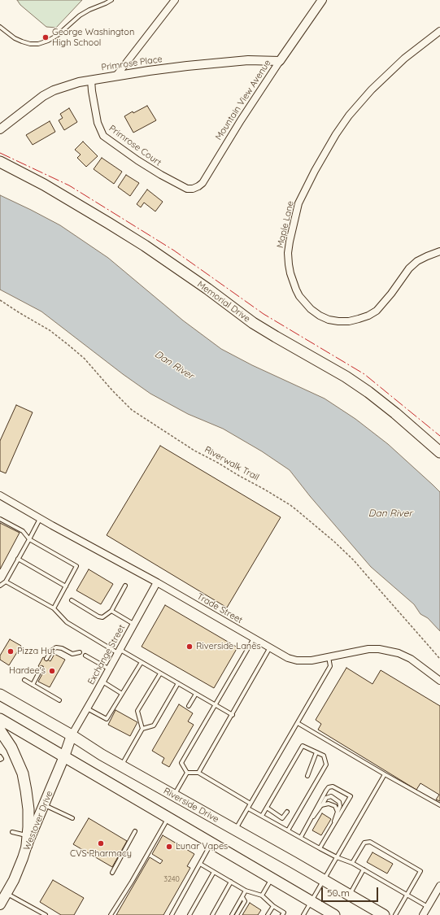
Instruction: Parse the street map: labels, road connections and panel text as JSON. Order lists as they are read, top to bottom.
{
  "streets": {
    "main road": ["Memorial Drive", "Riverside Drive", "Westover Drive"],
    "street": [
      "Primrose Place",
      "Mountain View Avenue",
      "Primrose Court",
      "Maple Lane",
      "Trade Street",
      "Exchange Street"
    ],
    "path": ["Riverwalk Trail"]
  },
  "crossings": [
    ["Primrose Place", "Mountain View Avenue"],
    ["Primrose Place", "Primrose Court"],
    ["Mountain View Avenue", "Primrose Court"],
    ["Trade Street", "Exchange Street"],
    ["Exchange Street", "Riverside Drive"],
    ["Exchange Street", "Westover Drive"],
    ["Riverside Drive", "Westover Drive"]
  ],
  "water": ["Dan River"],
  "places": [
    "George Washington High School",
    "Riverside Lanes",
    "Pizza Hut",
    "Hardee's",
    "CVS Pharmacy",
    "Lunar Vapes"
  ],
  "house_numbers": ["3240"],
  "scale_bar": "50 m"
}
